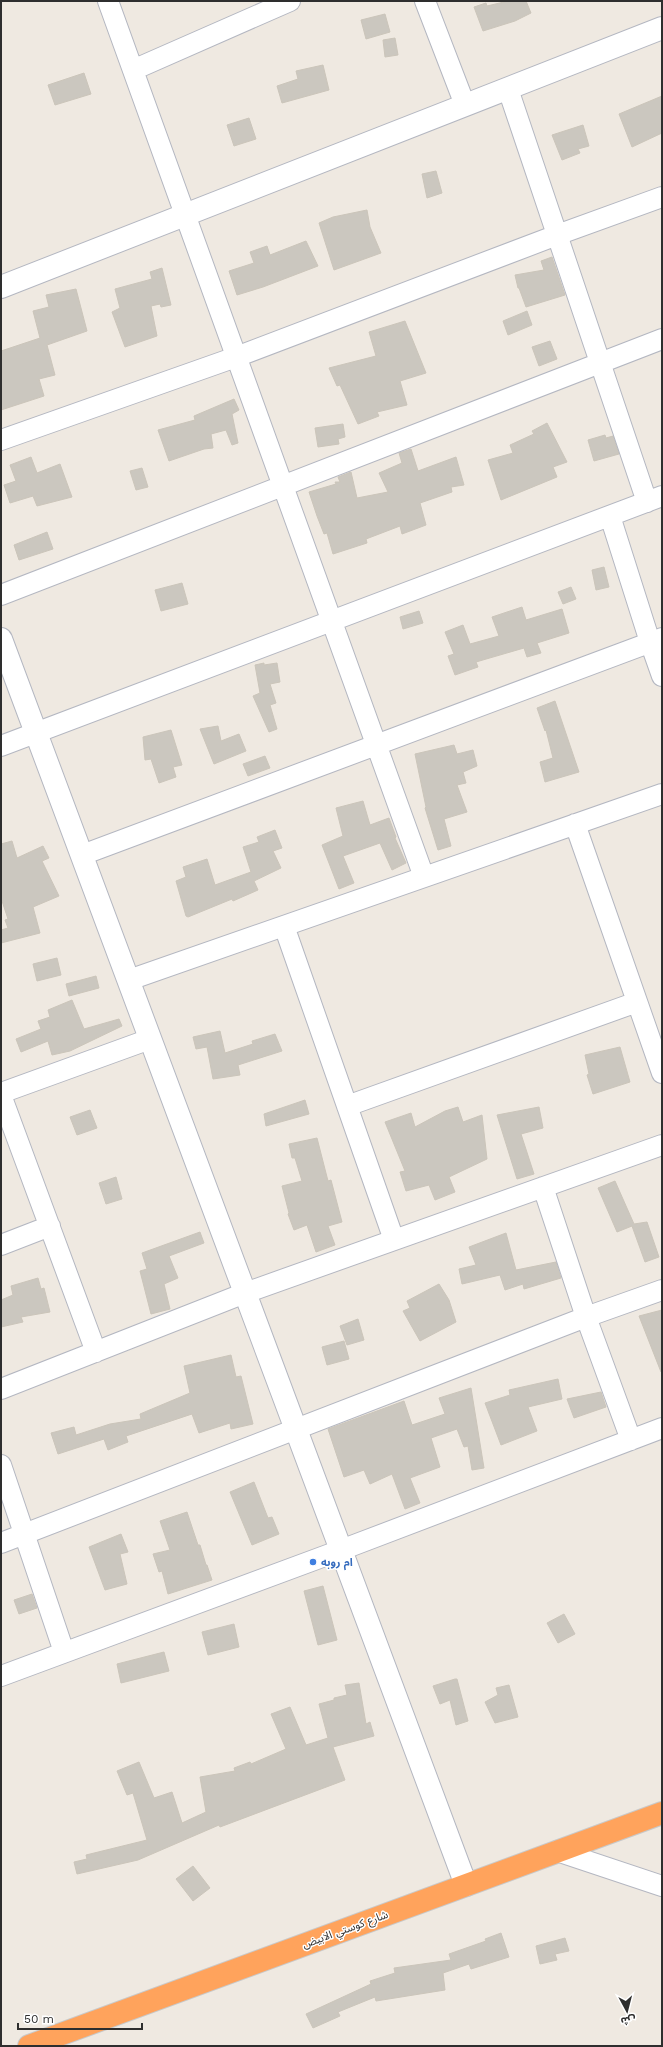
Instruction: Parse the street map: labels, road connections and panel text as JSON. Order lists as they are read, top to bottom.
{
  "streets": {
    "highway": ["شارع كوستي الابيض"]
  },
  "places": ["ام روبه"],
  "scale_bar": "50 m",
  "north": "bottom"
}
